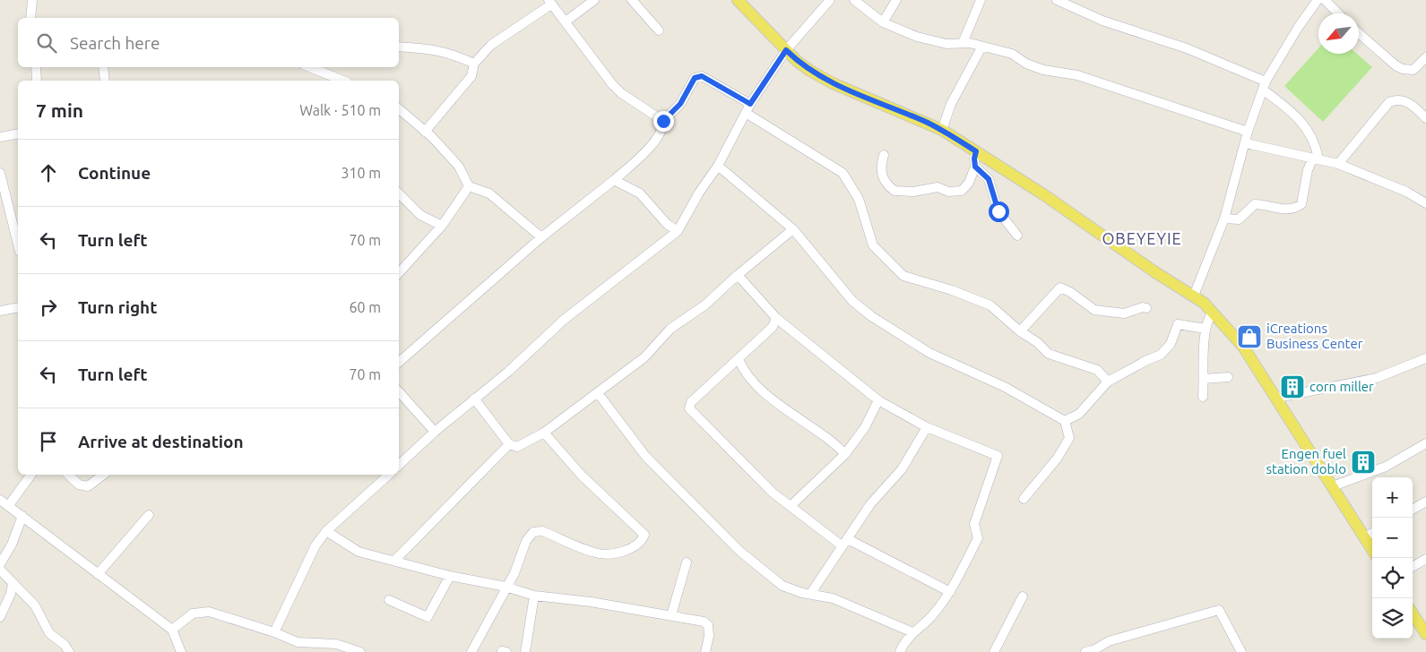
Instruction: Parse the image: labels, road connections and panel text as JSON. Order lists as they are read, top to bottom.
{
  "districts": ["OBEYEYIE"],
  "places": {
    "shop": ["iCreations Business Center"],
    "building": ["corn miller", "Engen fuel station doblo"]
  },
  "north": "bottom left",
  "page": {
    "search": "Search here",
    "heading": ["7 min", "Walk · 510 m"],
    "list": [
      ["Continue", "310 m"],
      ["Turn left", "70 m"],
      ["Turn right", "60 m"],
      ["Turn left", "70 m"],
      "Arrive at destination"
    ],
    "map_buttons": ["+", "−"]
  }
}
